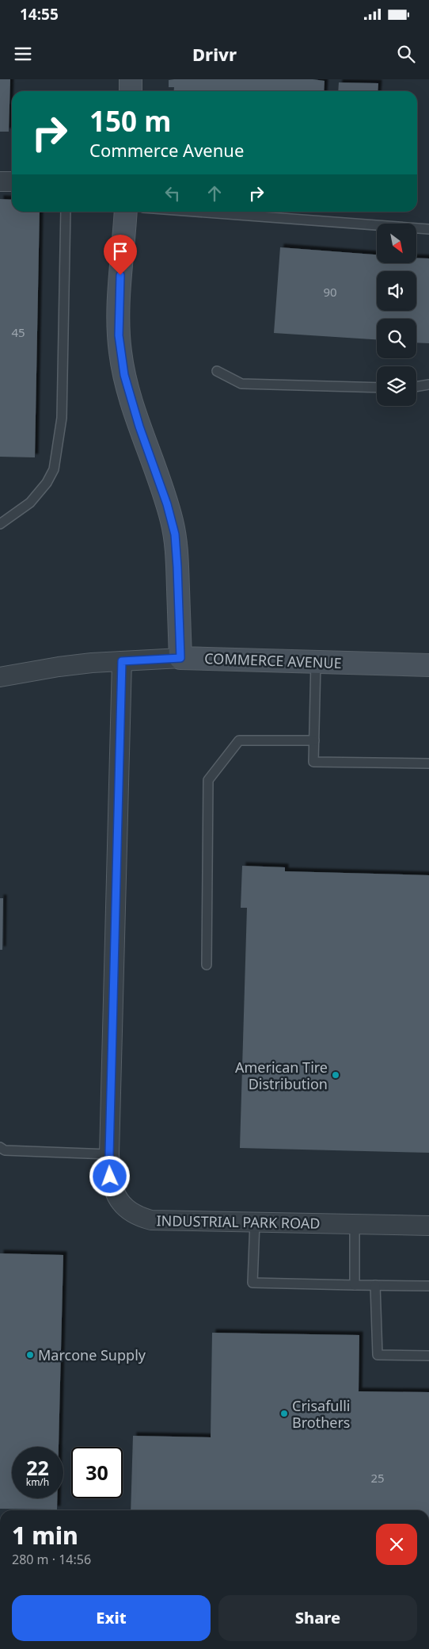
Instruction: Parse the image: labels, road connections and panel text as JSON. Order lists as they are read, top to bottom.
{
  "streets": {
    "street": ["COMMERCE AVENUE", "INDUSTRIAL PARK ROAD"]
  },
  "crossings": [
    ["COMMERCE AVENUE", "INDUSTRIAL PARK ROAD"]
  ],
  "places": ["American Tire Distribution", "Marcone Supply", "Crisafulli Brothers"],
  "house_numbers": ["90", "45", "25"],
  "north": "bottom right",
  "page": {
    "status": "14:55",
    "header": "Drivr",
    "turn": ["150 m", "Commerce Avenue"],
    "speed": "22 km/h",
    "limit": "30",
    "heading": ["1 min", "280 m · 14:56"],
    "buttons": ["Exit", "Share"]
  }
}
